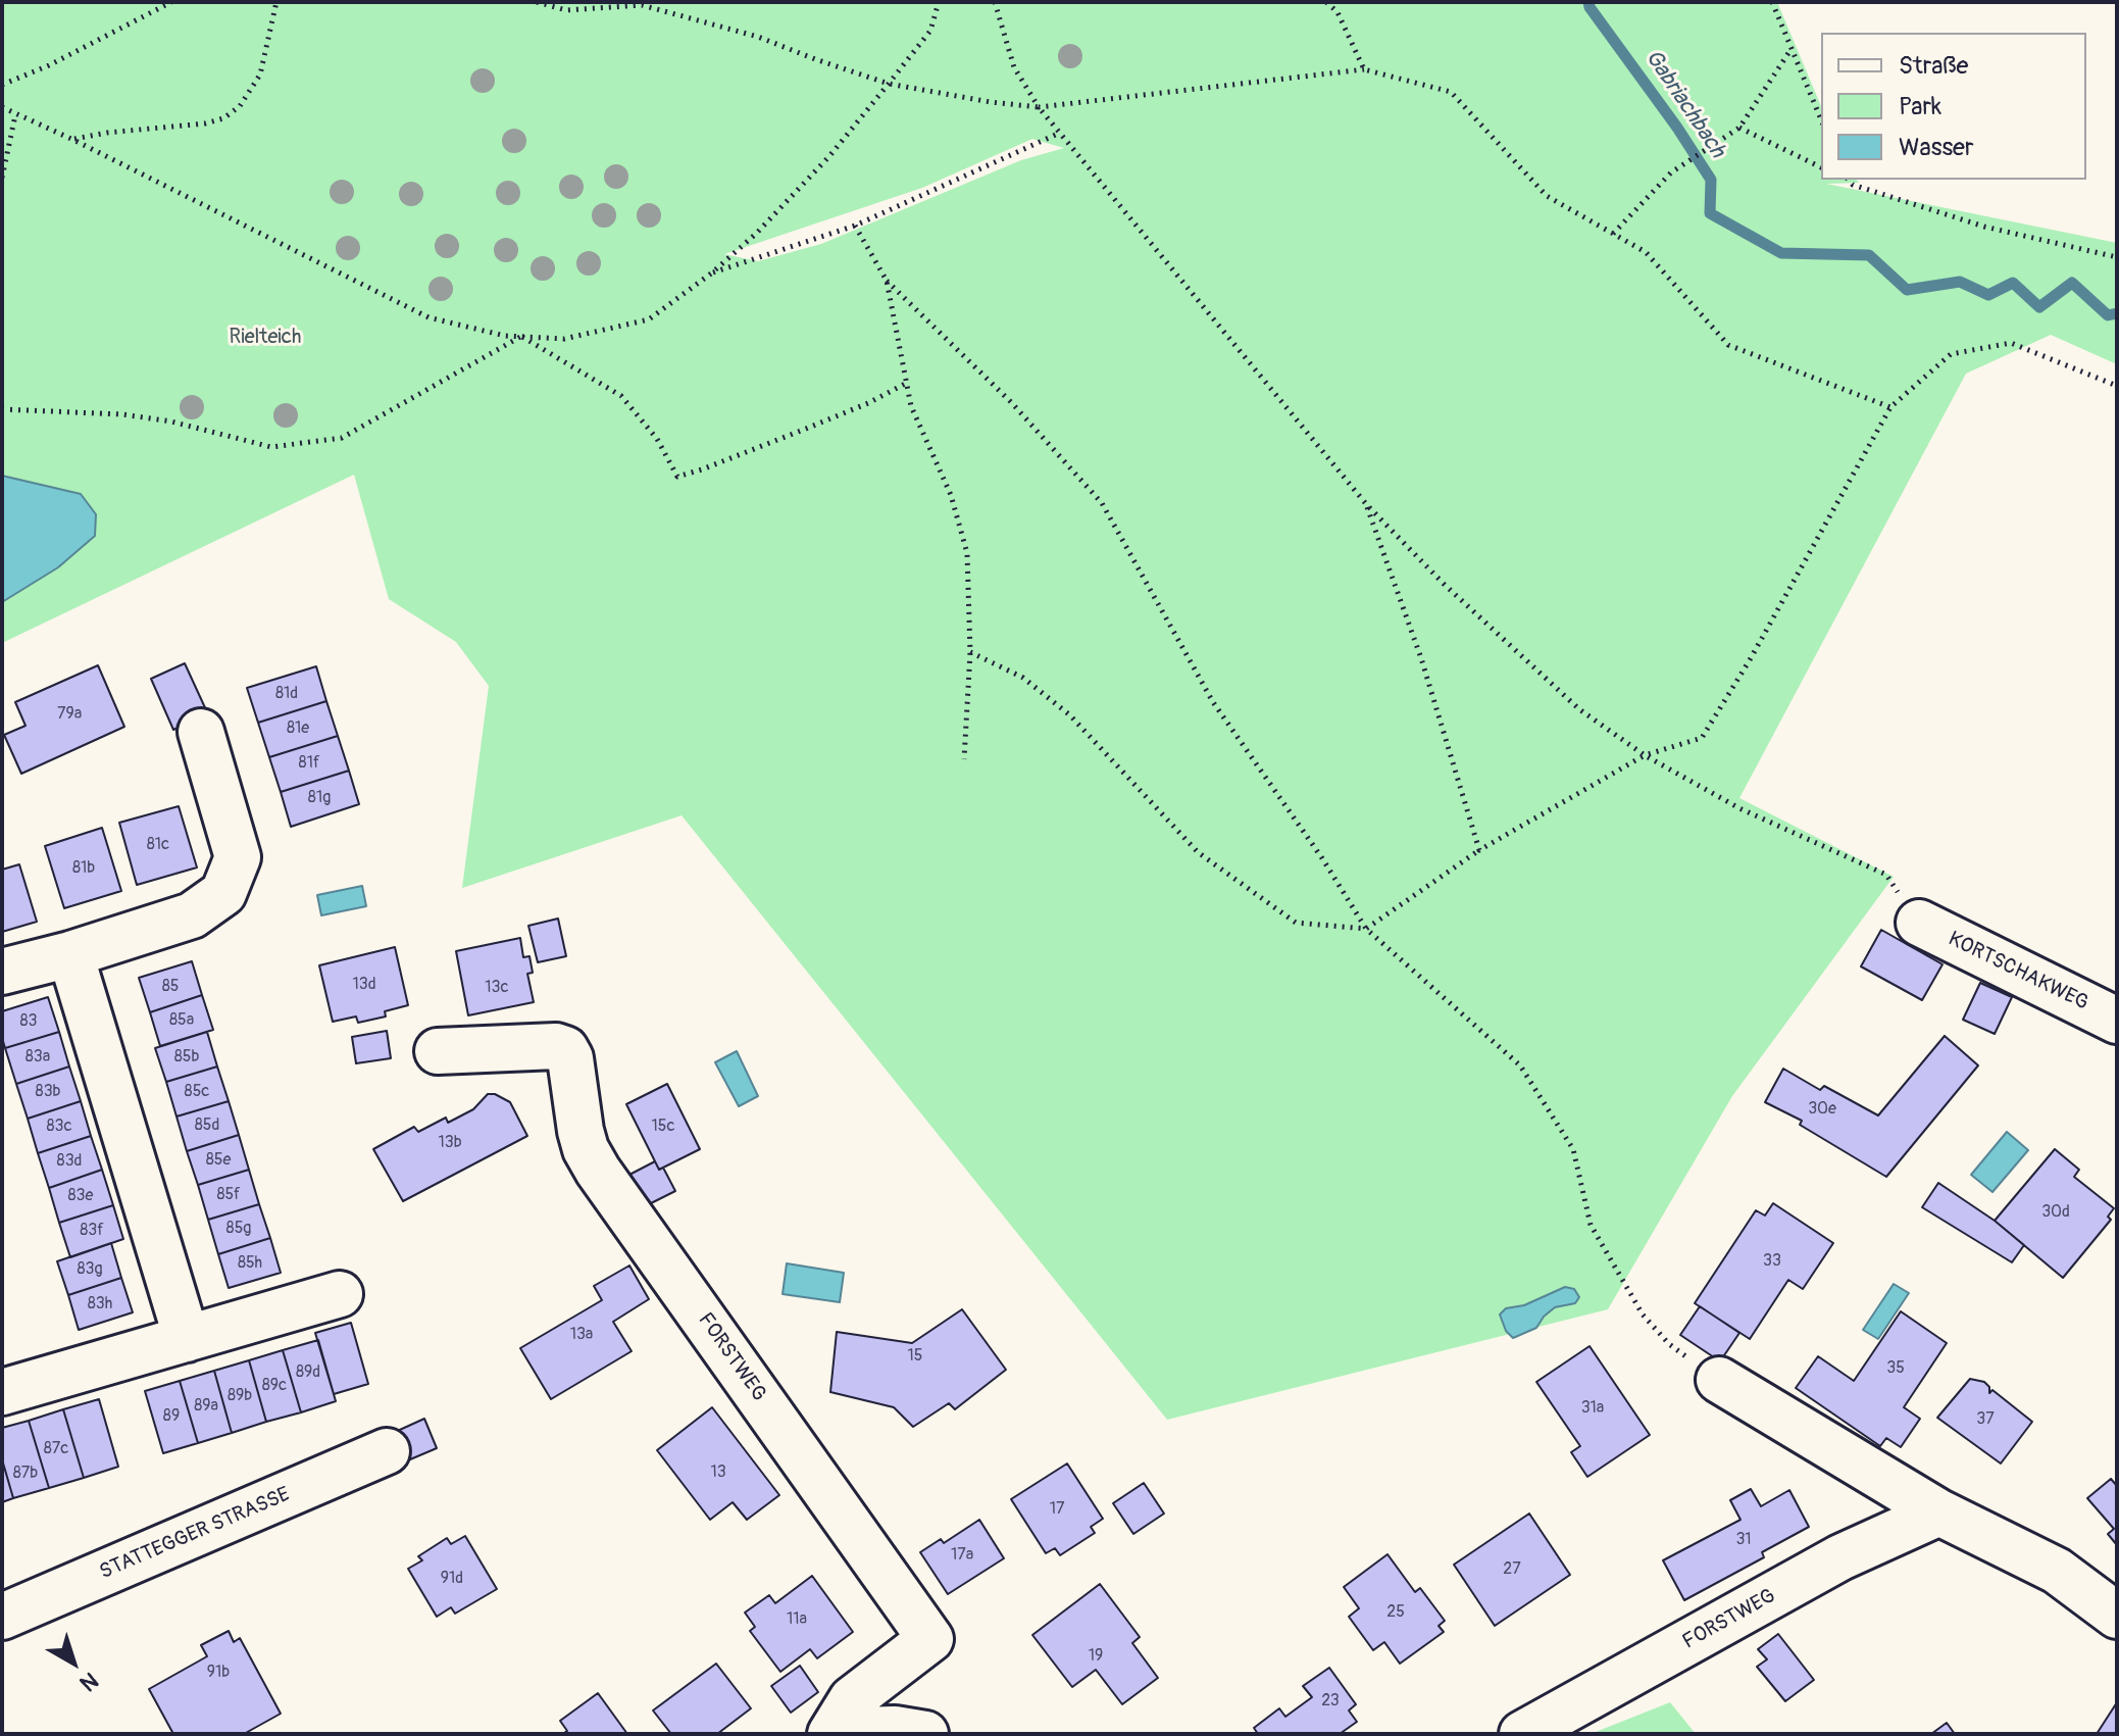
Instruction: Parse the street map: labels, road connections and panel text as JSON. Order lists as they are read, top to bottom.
{
  "streets": {
    "street": ["KORTSCHAKWEG", "FORSTWEG", "STATTEGGER STRASSE"]
  },
  "water": ["Gabriachbach"],
  "parks": ["Rielteich"],
  "house_numbers": [
    "81d",
    "79a",
    "81e",
    "81f",
    "81g",
    "81c",
    "81b",
    "13d",
    "85",
    "13c",
    "85a",
    "83",
    "83a",
    "85b",
    "83b",
    "85c",
    "30e",
    "85d",
    "83c",
    "15c",
    "13b",
    "85e",
    "83d",
    "85f",
    "83e",
    "30d",
    "85g",
    "83f",
    "33",
    "85h",
    "83g",
    "83h",
    "13a",
    "15",
    "35",
    "89d",
    "89c",
    "89b",
    "89a",
    "31a",
    "89",
    "37",
    "87c",
    "13",
    "87b",
    "17",
    "31",
    "17a",
    "27",
    "91d",
    "25",
    "11a",
    "19",
    "91b",
    "23"
  ],
  "legend": ["Straße", "Park", "Wasser"],
  "north": "bottom right"
}
